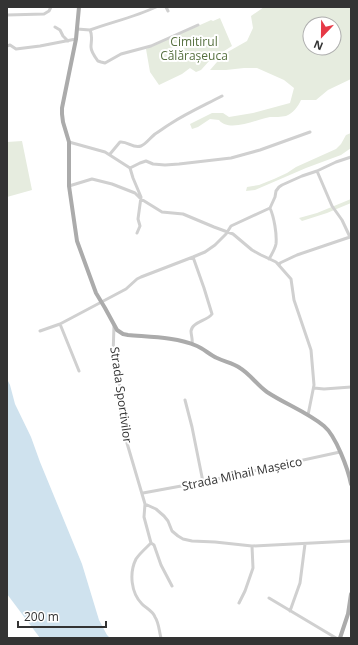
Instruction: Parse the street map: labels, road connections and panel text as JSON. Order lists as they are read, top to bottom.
{
  "streets": {
    "street": ["Strada Sportivilor", "Strada Mihail Mașeico"]
  },
  "crossings": [
    ["Strada Sportivilor", "Strada Mihail Mașeico"]
  ],
  "parks": ["Cimitirul Călărașeuca"],
  "scale_bar": "200 m",
  "north": "bottom"
}
